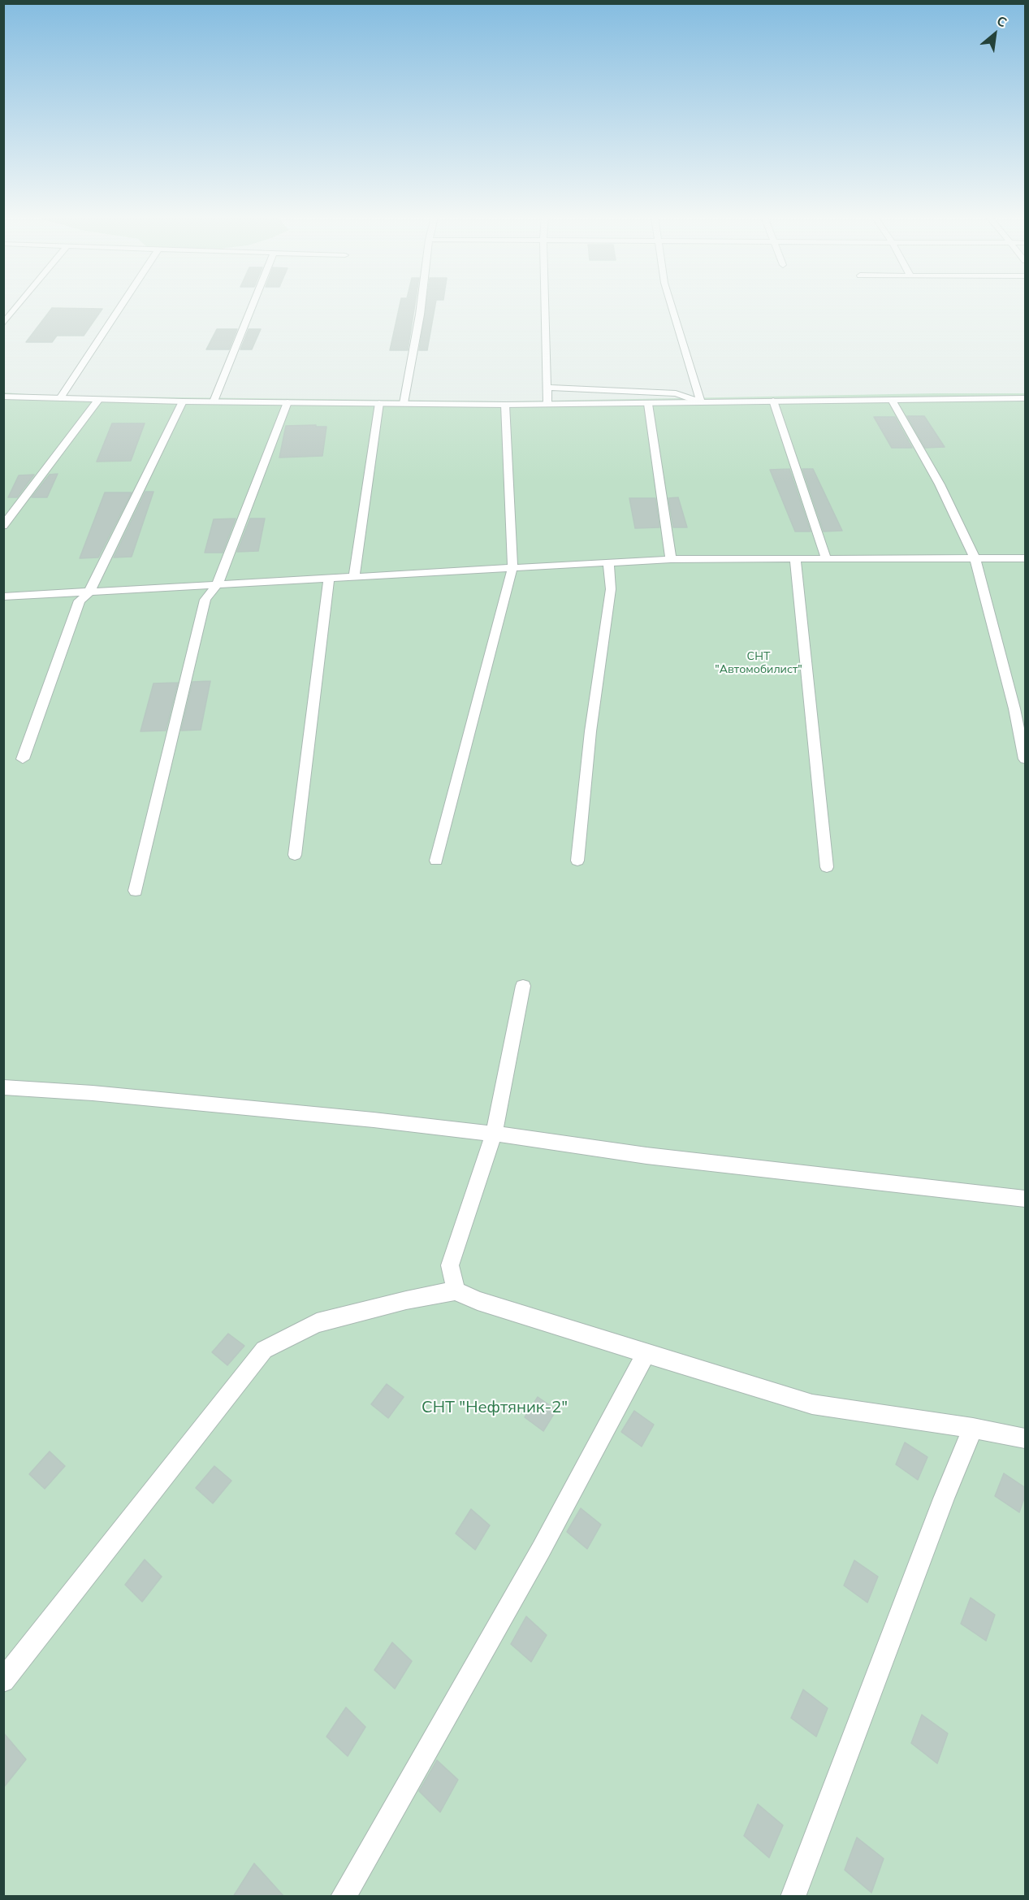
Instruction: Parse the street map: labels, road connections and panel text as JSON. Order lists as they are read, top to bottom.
{
  "parks": ["СНТ \"Автомобилист\"", "СНТ \"Нефтяник-2\""],
  "north": "top right"
}
